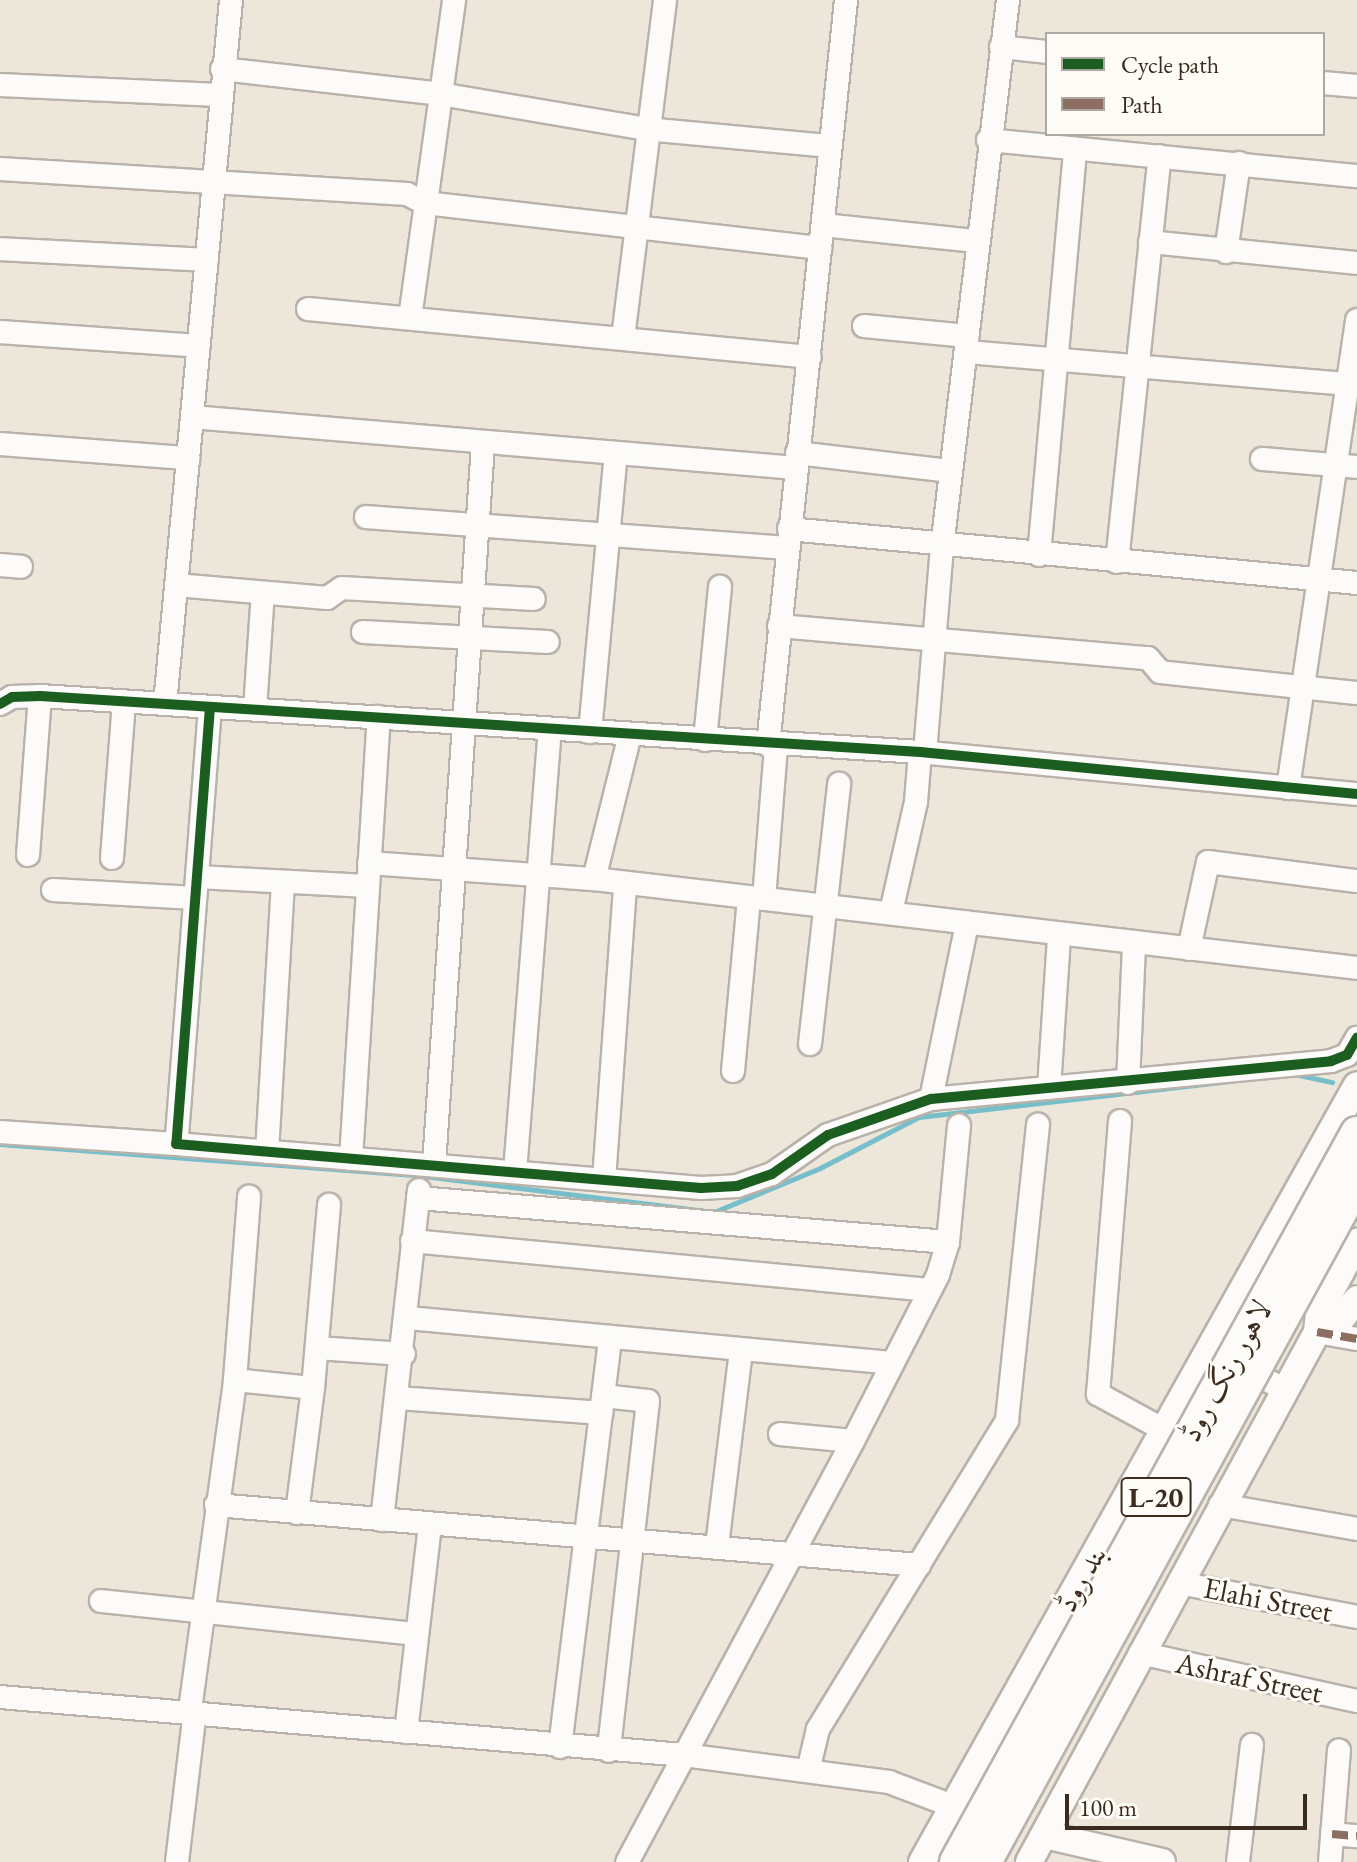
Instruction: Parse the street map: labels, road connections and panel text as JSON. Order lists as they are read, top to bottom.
{
  "streets": {
    "highway": ["لاہور رنگ روڈ", "L-20"],
    "main road": ["بند روڈ"],
    "street": ["Elahi Street", "Ashraf Street"]
  },
  "legend": ["Cycle path", "Path"],
  "scale_bar": "100 m"
}
